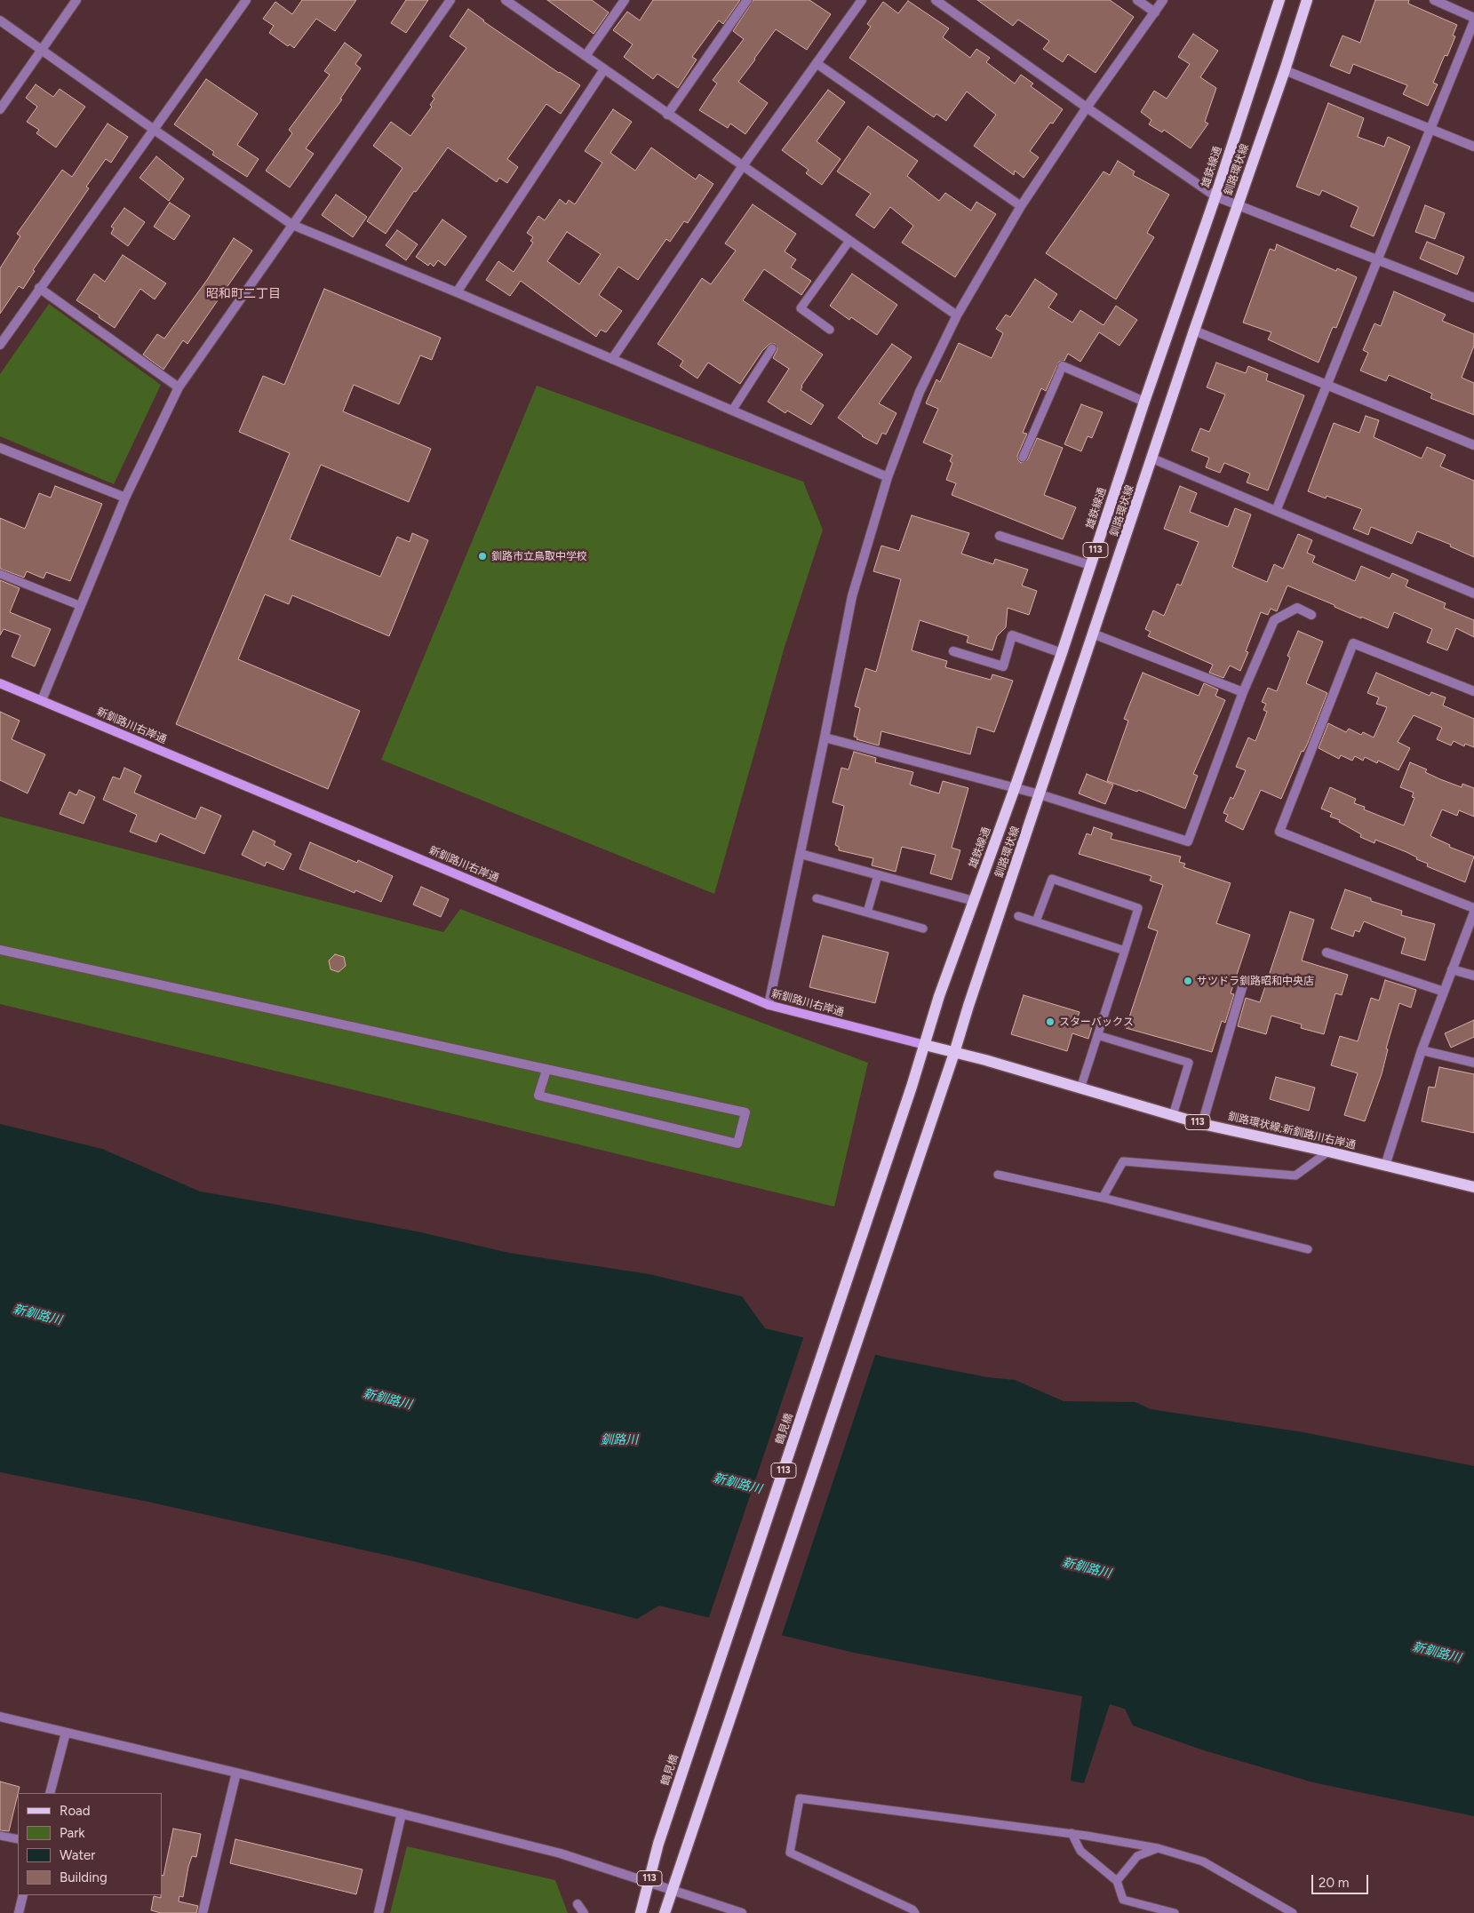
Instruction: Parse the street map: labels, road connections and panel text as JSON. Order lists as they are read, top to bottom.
{
  "streets": {
    "main road": [
      "雄鉄線通",
      "釧路環状線",
      "113",
      "釧路環状線;新釧路川右岸通",
      "鶴見橋"
    ],
    "street": ["新釧路川右岸通"]
  },
  "crossings": [
    ["雄鉄線通", "新釧路川右岸通"],
    ["雄鉄線通", "釧路環状線;新釧路川右岸通"],
    ["雄鉄線通", "鶴見橋"],
    ["釧路環状線", "113"],
    ["釧路環状線", "釧路環状線;新釧路川右岸通"],
    ["113", "鶴見橋"],
    ["新釧路川右岸通", "釧路環状線;新釧路川右岸通"]
  ],
  "districts": ["昭和町二丁目"],
  "water": ["新釧路川", "釧路川"],
  "places": ["釧路市立鳥取中学校", "サツドラ釧路昭和中央店", "スターバックス"],
  "legend": [
    "Road",
    "Park",
    "Water",
    "Building"
  ],
  "scale_bar": "20 m"
}
